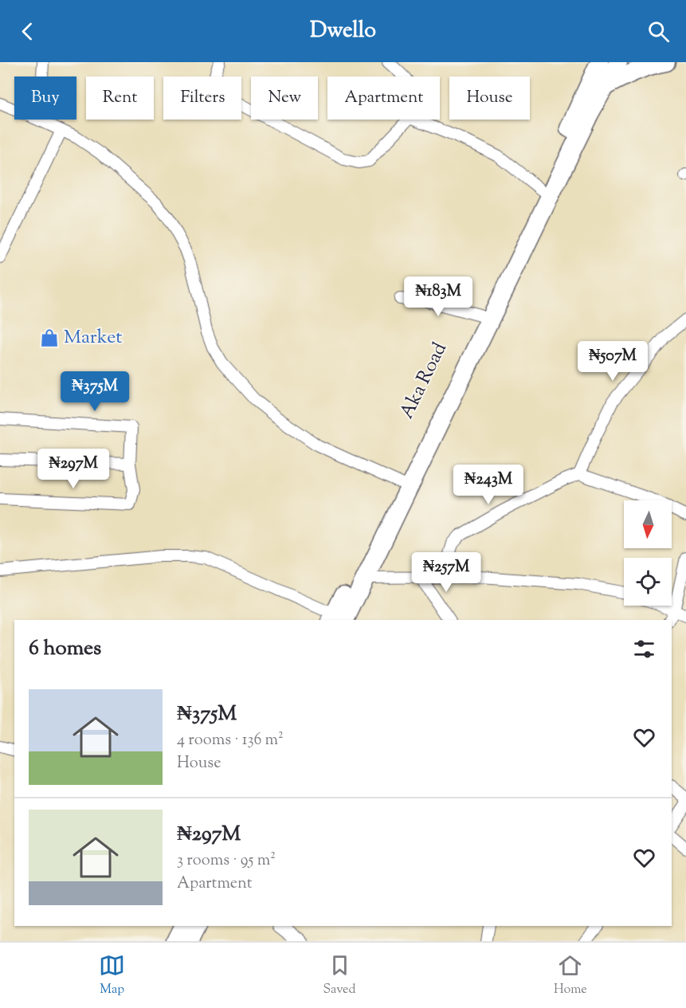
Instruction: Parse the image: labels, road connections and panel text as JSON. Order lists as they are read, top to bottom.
{
  "streets": {
    "main road": ["Aka Road"]
  },
  "places": {
    "shop": ["Market"]
  },
  "north": "bottom",
  "page": {
    "header": "Dwello",
    "chip": [
      "Buy",
      "Rent",
      "Filters",
      "New",
      "Apartment",
      "House"
    ],
    "price": [
      "₦183M",
      "₦507M",
      "₦375M",
      "₦297M",
      "₦243M",
      "₦257M"
    ],
    "heading": "6 homes",
    "list": [
      {
        "name": "₦375M",
        "note": "4 rooms · 136 m² · House"
      },
      {
        "name": "₦297M",
        "note": "3 rooms · 95 m² · Apartment"
      }
    ],
    "tabs": ["Map", "Saved", "Home"]
  }
}
